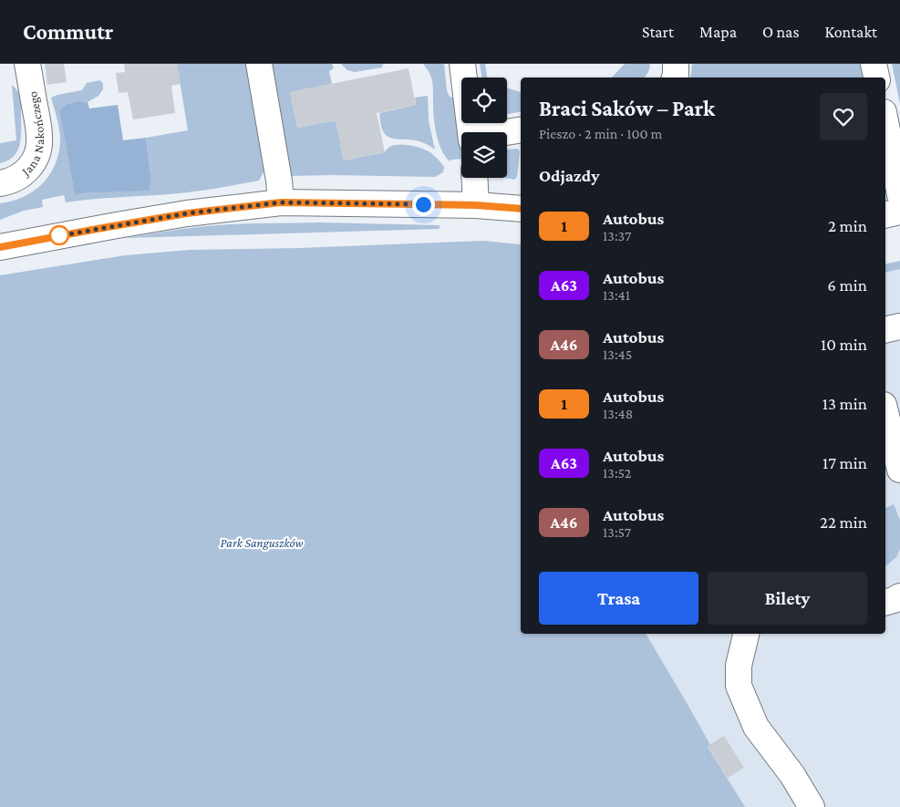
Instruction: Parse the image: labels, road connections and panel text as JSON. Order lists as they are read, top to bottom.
{
  "streets": {
    "street": ["Jana Nakończego"]
  },
  "parks": ["Park Sanguszków"],
  "lines": ["bus line 1"],
  "page": {
    "header": "Commutr",
    "nav": [
      "Start",
      "Mapa",
      "O nas",
      "Kontakt"
    ],
    "heading": [
      ["Braci Saków – Park", "Pieszo · 2 min · 100 m"],
      "Odjazdy"
    ],
    "list": [
      {
        "mark": "1",
        "name": "Autobus",
        "note": "13:37",
        "value": "2 min"
      },
      {
        "mark": "A63",
        "name": "Autobus",
        "note": "13:41",
        "value": "6 min"
      },
      {
        "mark": "A46",
        "name": "Autobus",
        "note": "13:45",
        "value": "10 min"
      },
      {
        "mark": "1",
        "name": "Autobus",
        "note": "13:48",
        "value": "13 min"
      },
      {
        "mark": "A63",
        "name": "Autobus",
        "note": "13:52",
        "value": "17 min"
      },
      {
        "mark": "A46",
        "name": "Autobus",
        "note": "13:57",
        "value": "22 min"
      }
    ],
    "buttons": ["Trasa", "Bilety"]
  }
}
